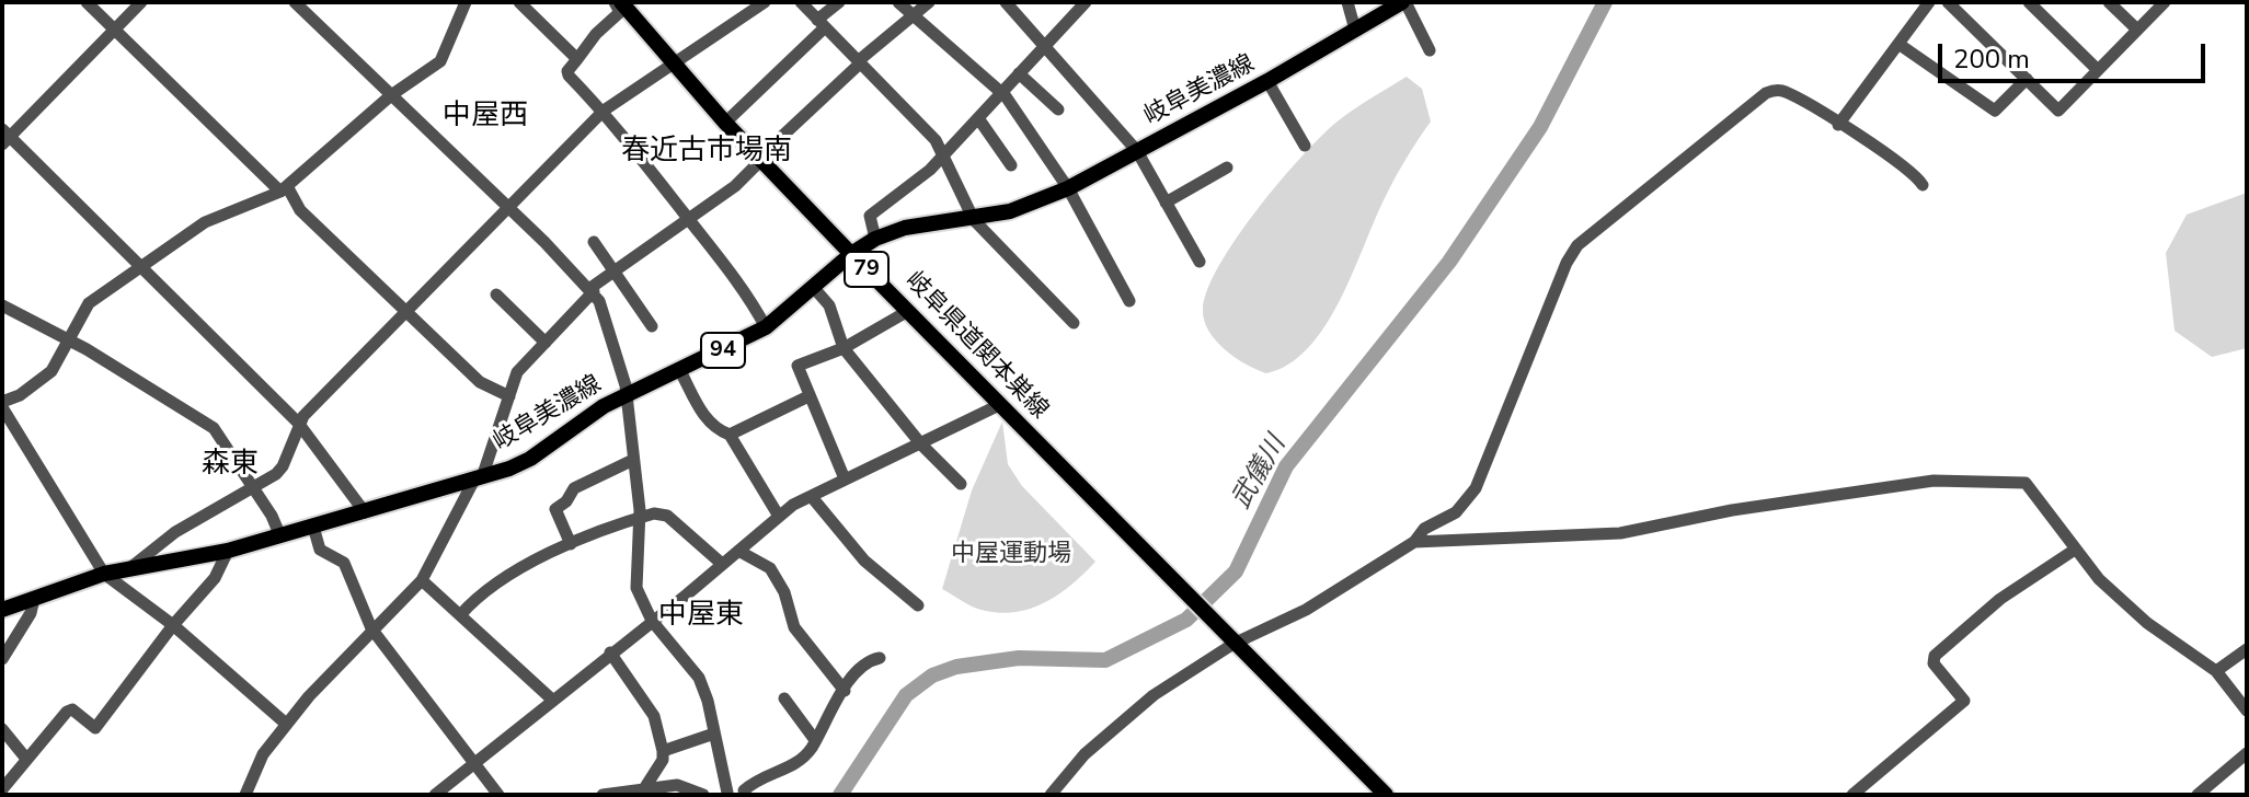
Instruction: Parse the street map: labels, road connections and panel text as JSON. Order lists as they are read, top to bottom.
{
  "streets": {
    "main road": [
      "岐阜美濃線",
      "79",
      "岐阜県道関本巣線",
      "94"
    ]
  },
  "crossings": [
    ["岐阜美濃線", "岐阜県道関本巣線"],
    ["79", "岐阜県道関本巣線"]
  ],
  "districts": [
    "中屋西",
    "春近古市場南",
    "森東",
    "中屋東"
  ],
  "water": ["武儀川"],
  "parks": ["中屋運動場"],
  "scale_bar": "200 m"
}
